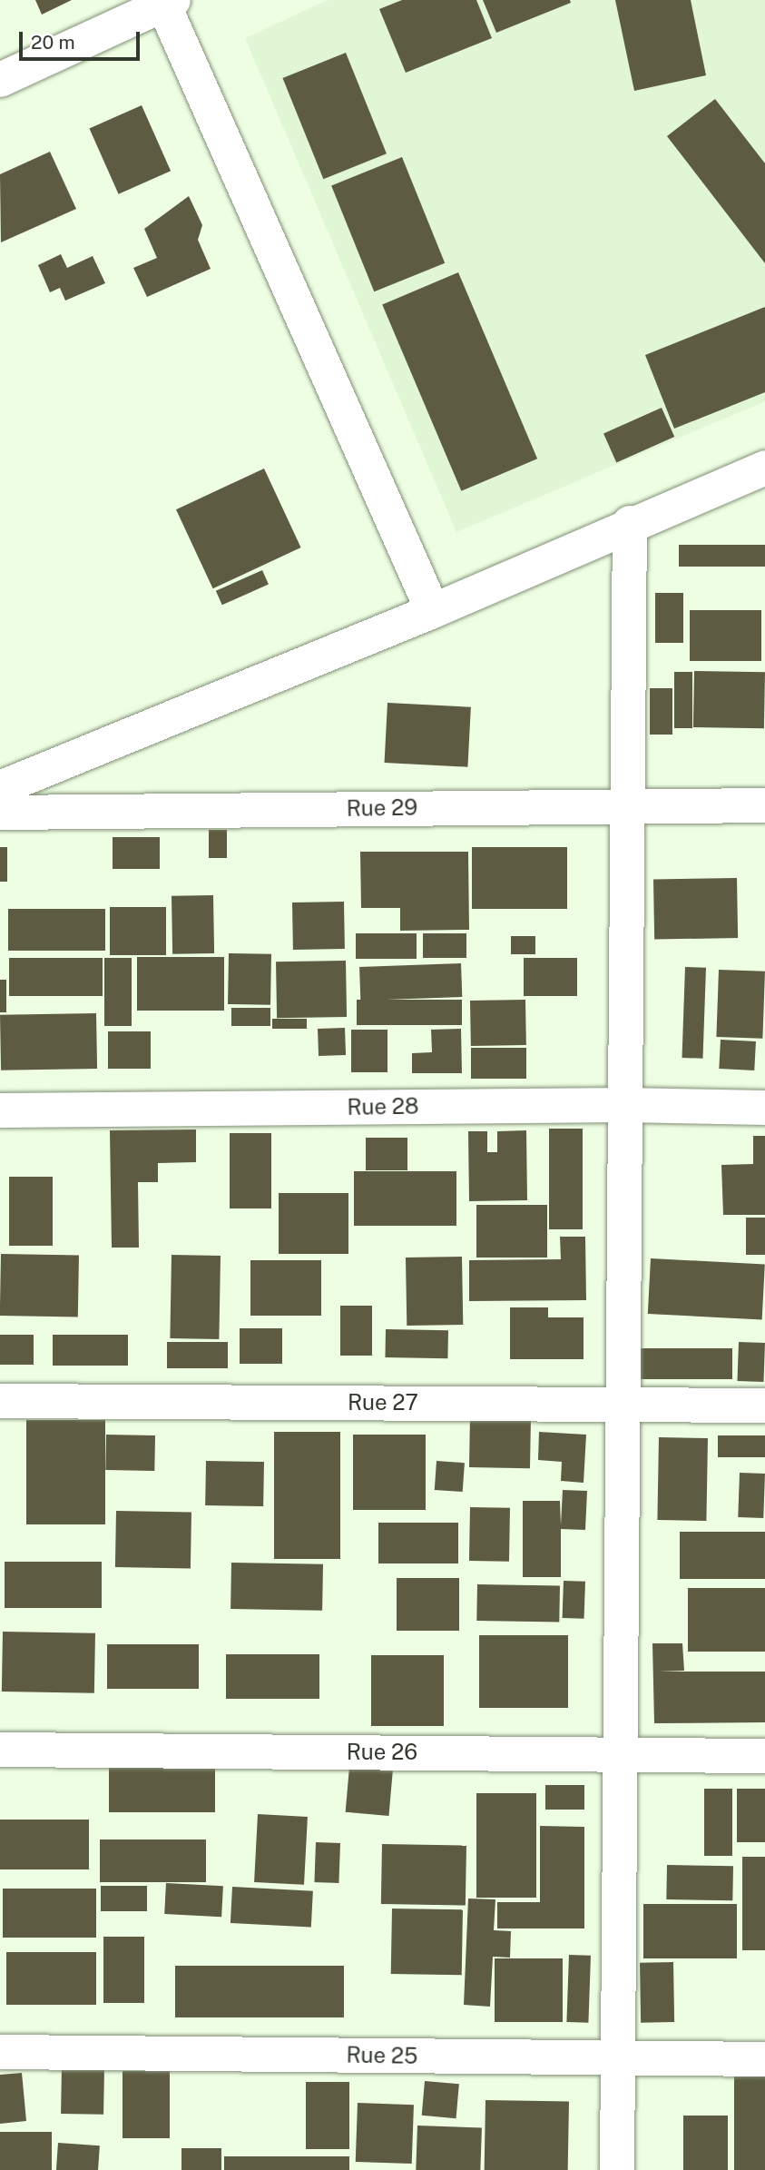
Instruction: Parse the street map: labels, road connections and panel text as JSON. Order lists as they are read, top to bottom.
{
  "streets": {
    "street": [
      "Rue 29",
      "Rue 28",
      "Rue 27",
      "Rue 26",
      "Rue 25"
    ]
  },
  "scale_bar": "20 m"
}
